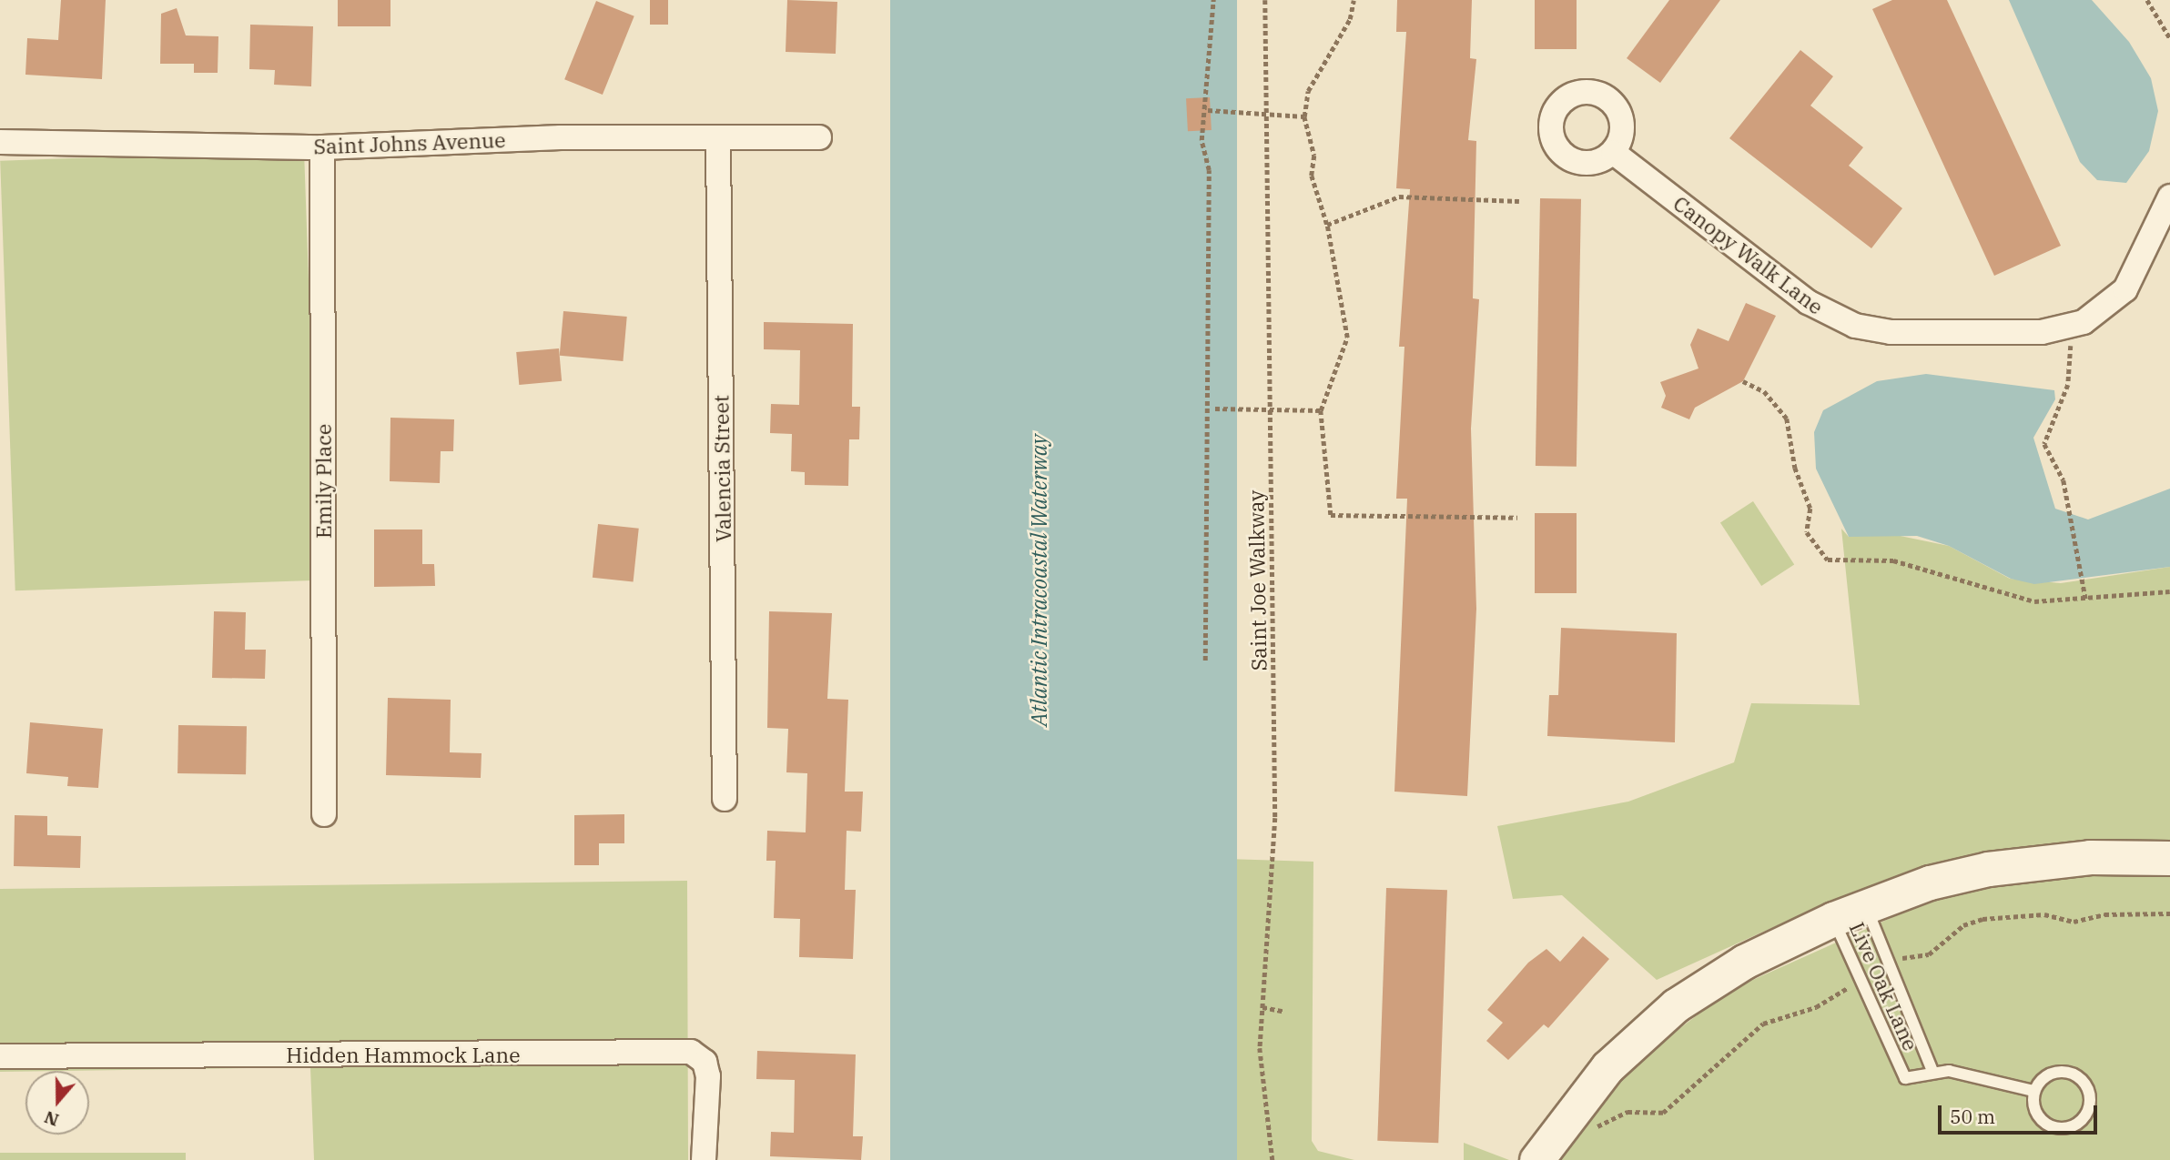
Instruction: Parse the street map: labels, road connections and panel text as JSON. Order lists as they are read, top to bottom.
{
  "streets": {
    "street": [
      "Saint Johns Avenue",
      "Canopy Walk Lane",
      "Valencia Street",
      "Emily Place",
      "Hidden Hammock Lane"
    ],
    "lane": ["Live Oak Lane"],
    "path": ["Saint Joe Walkway"]
  },
  "crossings": [
    ["Saint Johns Avenue", "Valencia Street"],
    ["Saint Johns Avenue", "Emily Place"]
  ],
  "water": ["Atlantic Intracoastal Waterway"],
  "scale_bar": "50 m",
  "north": "bottom"
}
